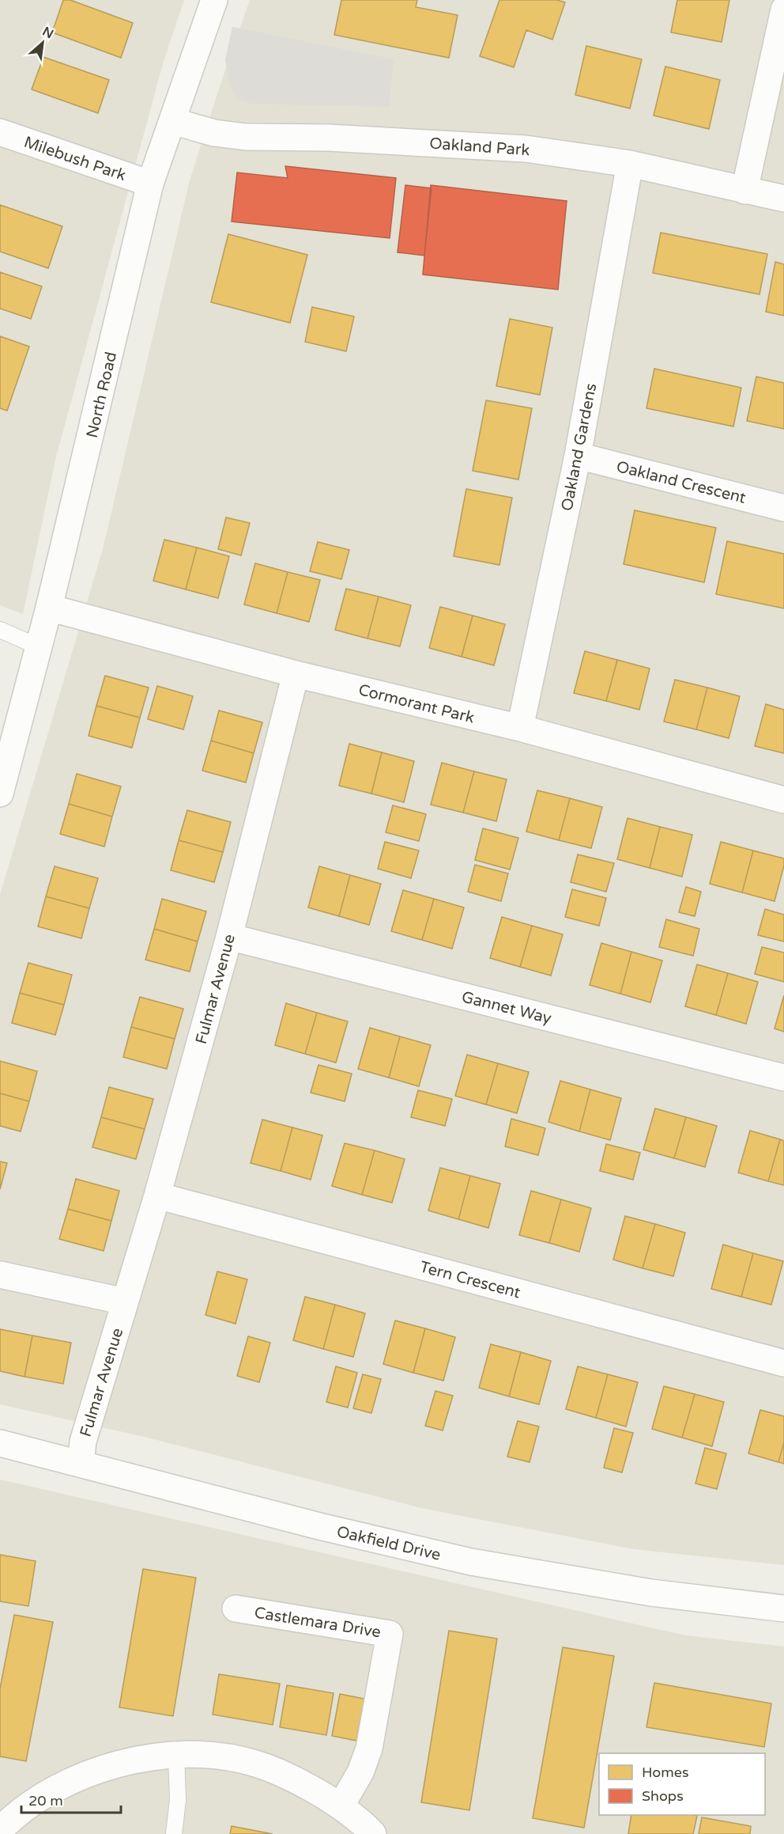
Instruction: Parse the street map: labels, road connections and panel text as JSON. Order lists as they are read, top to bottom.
{
  "streets": {
    "street": [
      "Oakland Park",
      "Milebush Park",
      "North Road",
      "Oakland Gardens",
      "Oakland Crescent",
      "Cormorant Park",
      "Fulmar Avenue",
      "Gannet Way",
      "Tern Crescent",
      "Oakfield Drive",
      "Castlemara Drive"
    ]
  },
  "crossings": [
    ["Oakland Park", "North Road"],
    ["Oakland Park", "Oakland Gardens"],
    ["Milebush Park", "North Road"],
    ["North Road", "Cormorant Park"],
    ["Oakland Gardens", "Oakland Crescent"],
    ["Oakland Gardens", "Cormorant Park"],
    ["Cormorant Park", "Fulmar Avenue"],
    ["Fulmar Avenue", "Gannet Way"],
    ["Fulmar Avenue", "Tern Crescent"],
    ["Fulmar Avenue", "Oakfield Drive"]
  ],
  "legend": ["Homes", "Shops"],
  "scale_bar": "20 m",
  "north": "top right"
}
